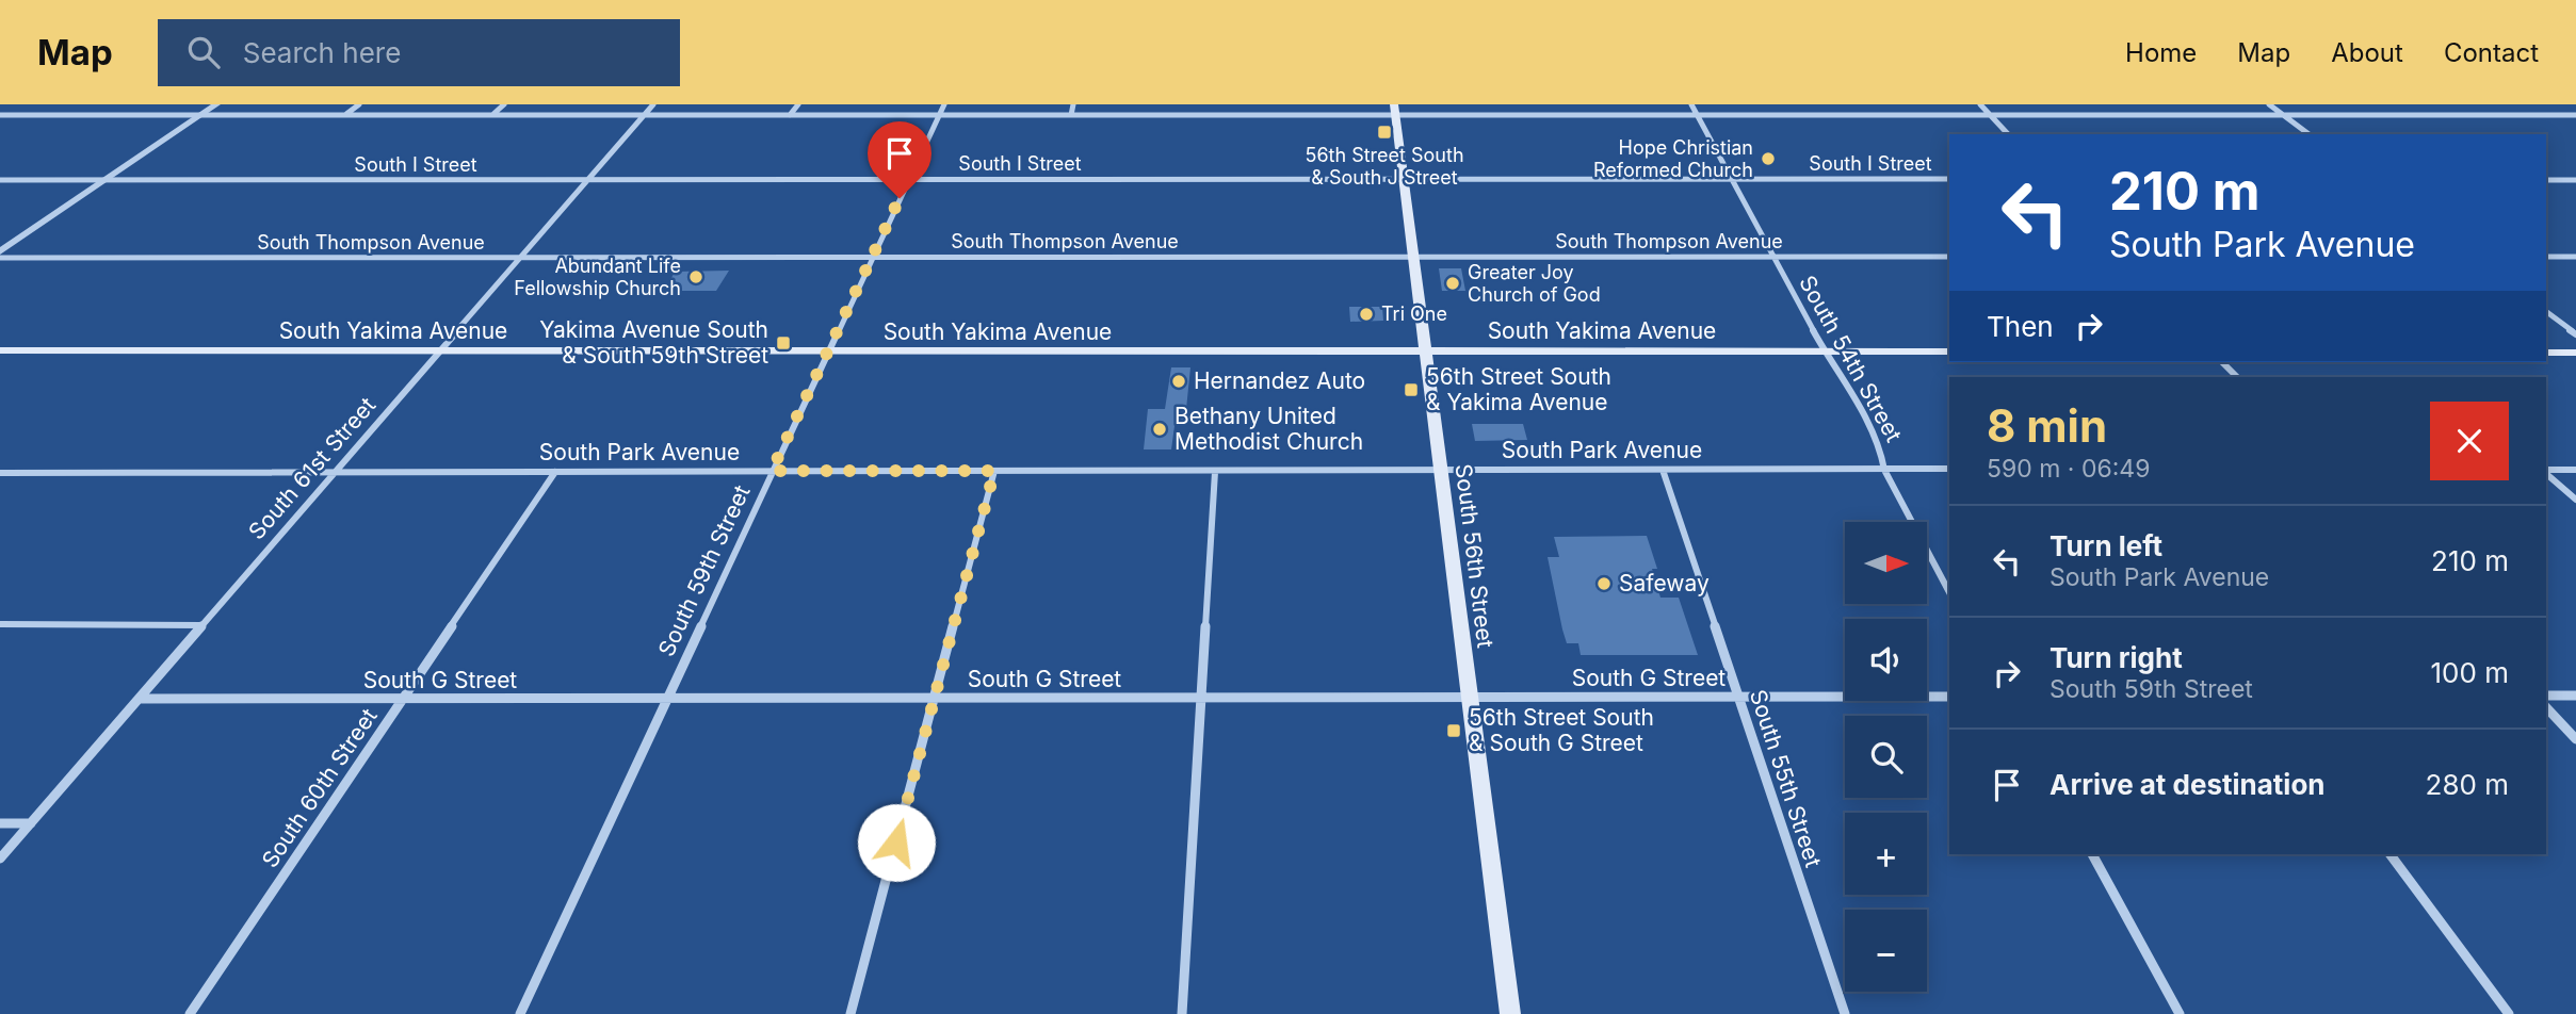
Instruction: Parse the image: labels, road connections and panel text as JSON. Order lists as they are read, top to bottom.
{
  "streets": {
    "main road": ["South Yakima Avenue", "South 56th Street"],
    "street": [
      "South I Street",
      "South Thompson Avenue",
      "South 54th Street",
      "South Park Avenue",
      "South 61st Street",
      "South 59th Street",
      "South G Street",
      "South 55th Street",
      "South 60th Street"
    ]
  },
  "crossings": [
    ["South I Street", "South 54th Street"],
    ["South I Street", "South 61st Street"],
    ["South I Street", "South 56th Street"],
    ["South I Street", "South 59th Street"],
    ["South Thompson Avenue", "South 54th Street"],
    ["South Thompson Avenue", "South 61st Street"],
    ["South Thompson Avenue", "South 56th Street"],
    ["South Thompson Avenue", "South 59th Street"],
    ["South Yakima Avenue", "South 54th Street"],
    ["South Yakima Avenue", "South 61st Street"],
    ["South Yakima Avenue", "South 56th Street"],
    ["South Yakima Avenue", "South 59th Street"],
    ["South 54th Street", "South Park Avenue"],
    ["South Park Avenue", "South 61st Street"],
    ["South Park Avenue", "South 56th Street"],
    ["South Park Avenue", "South 59th Street"],
    ["South Park Avenue", "South 55th Street"],
    ["South Park Avenue", "South 60th Street"],
    ["South 61st Street", "South G Street"],
    ["South 56th Street", "South G Street"],
    ["South 59th Street", "South G Street"],
    ["South G Street", "South 55th Street"],
    ["South G Street", "South 60th Street"]
  ],
  "places": {
    "transit": [
      "56th Street South & South J Street",
      "Yakima Avenue South & South 59th Street",
      "56th Street South & Yakima Avenue",
      "56th Street South & South G Street"
    ],
    "other": [
      "Hope Christian Reformed Church",
      "Abundant Life Fellowship Church",
      "Greater Joy Church of God",
      "Tri One",
      "Hernandez Auto",
      "Bethany United Methodist Church",
      "Safeway"
    ]
  },
  "north": "right",
  "page": {
    "header": "Map",
    "search": "Search here",
    "nav": [
      "Home",
      "Map",
      "About",
      "Contact"
    ],
    "turn": ["210 m", "South Park Avenue"],
    "then": "Then",
    "heading": ["8 min", "590 m · 06:49"],
    "list": [
      {
        "name": "Turn left",
        "note": "South Park Avenue",
        "value": "210 m"
      },
      {
        "name": "Turn right",
        "note": "South 59th Street",
        "value": "100 m"
      },
      {
        "name": "Arrive at destination",
        "value": "280 m"
      }
    ],
    "map_buttons": ["+", "−"]
  }
}
